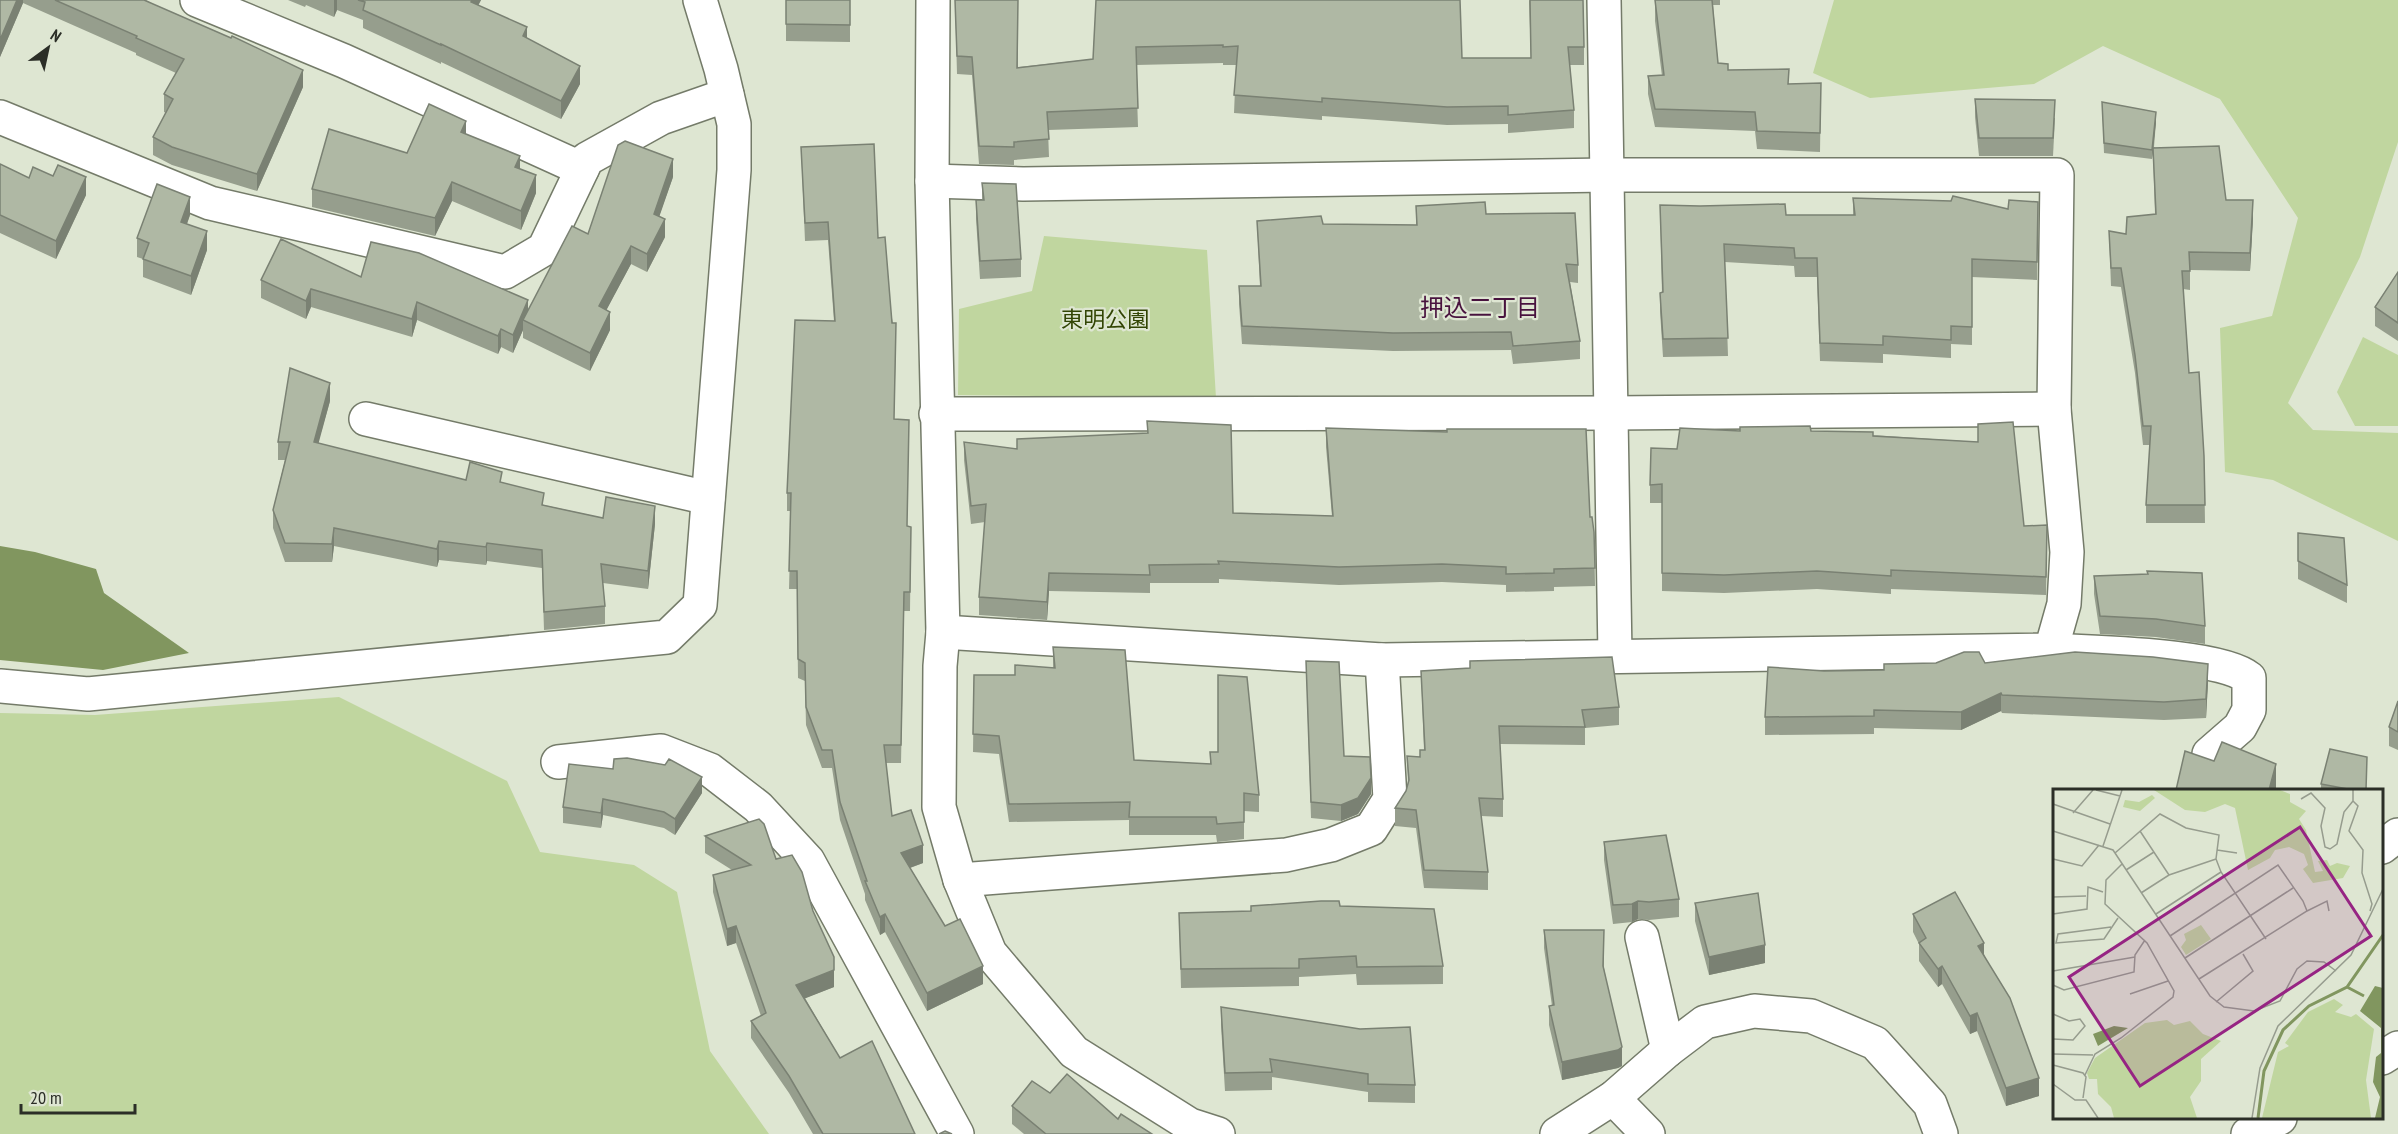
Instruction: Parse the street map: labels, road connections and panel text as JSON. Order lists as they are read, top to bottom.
{
  "districts": ["押込二丁目"],
  "parks": ["東明公園"],
  "scale_bar": "20 m",
  "north": "top right"
}
